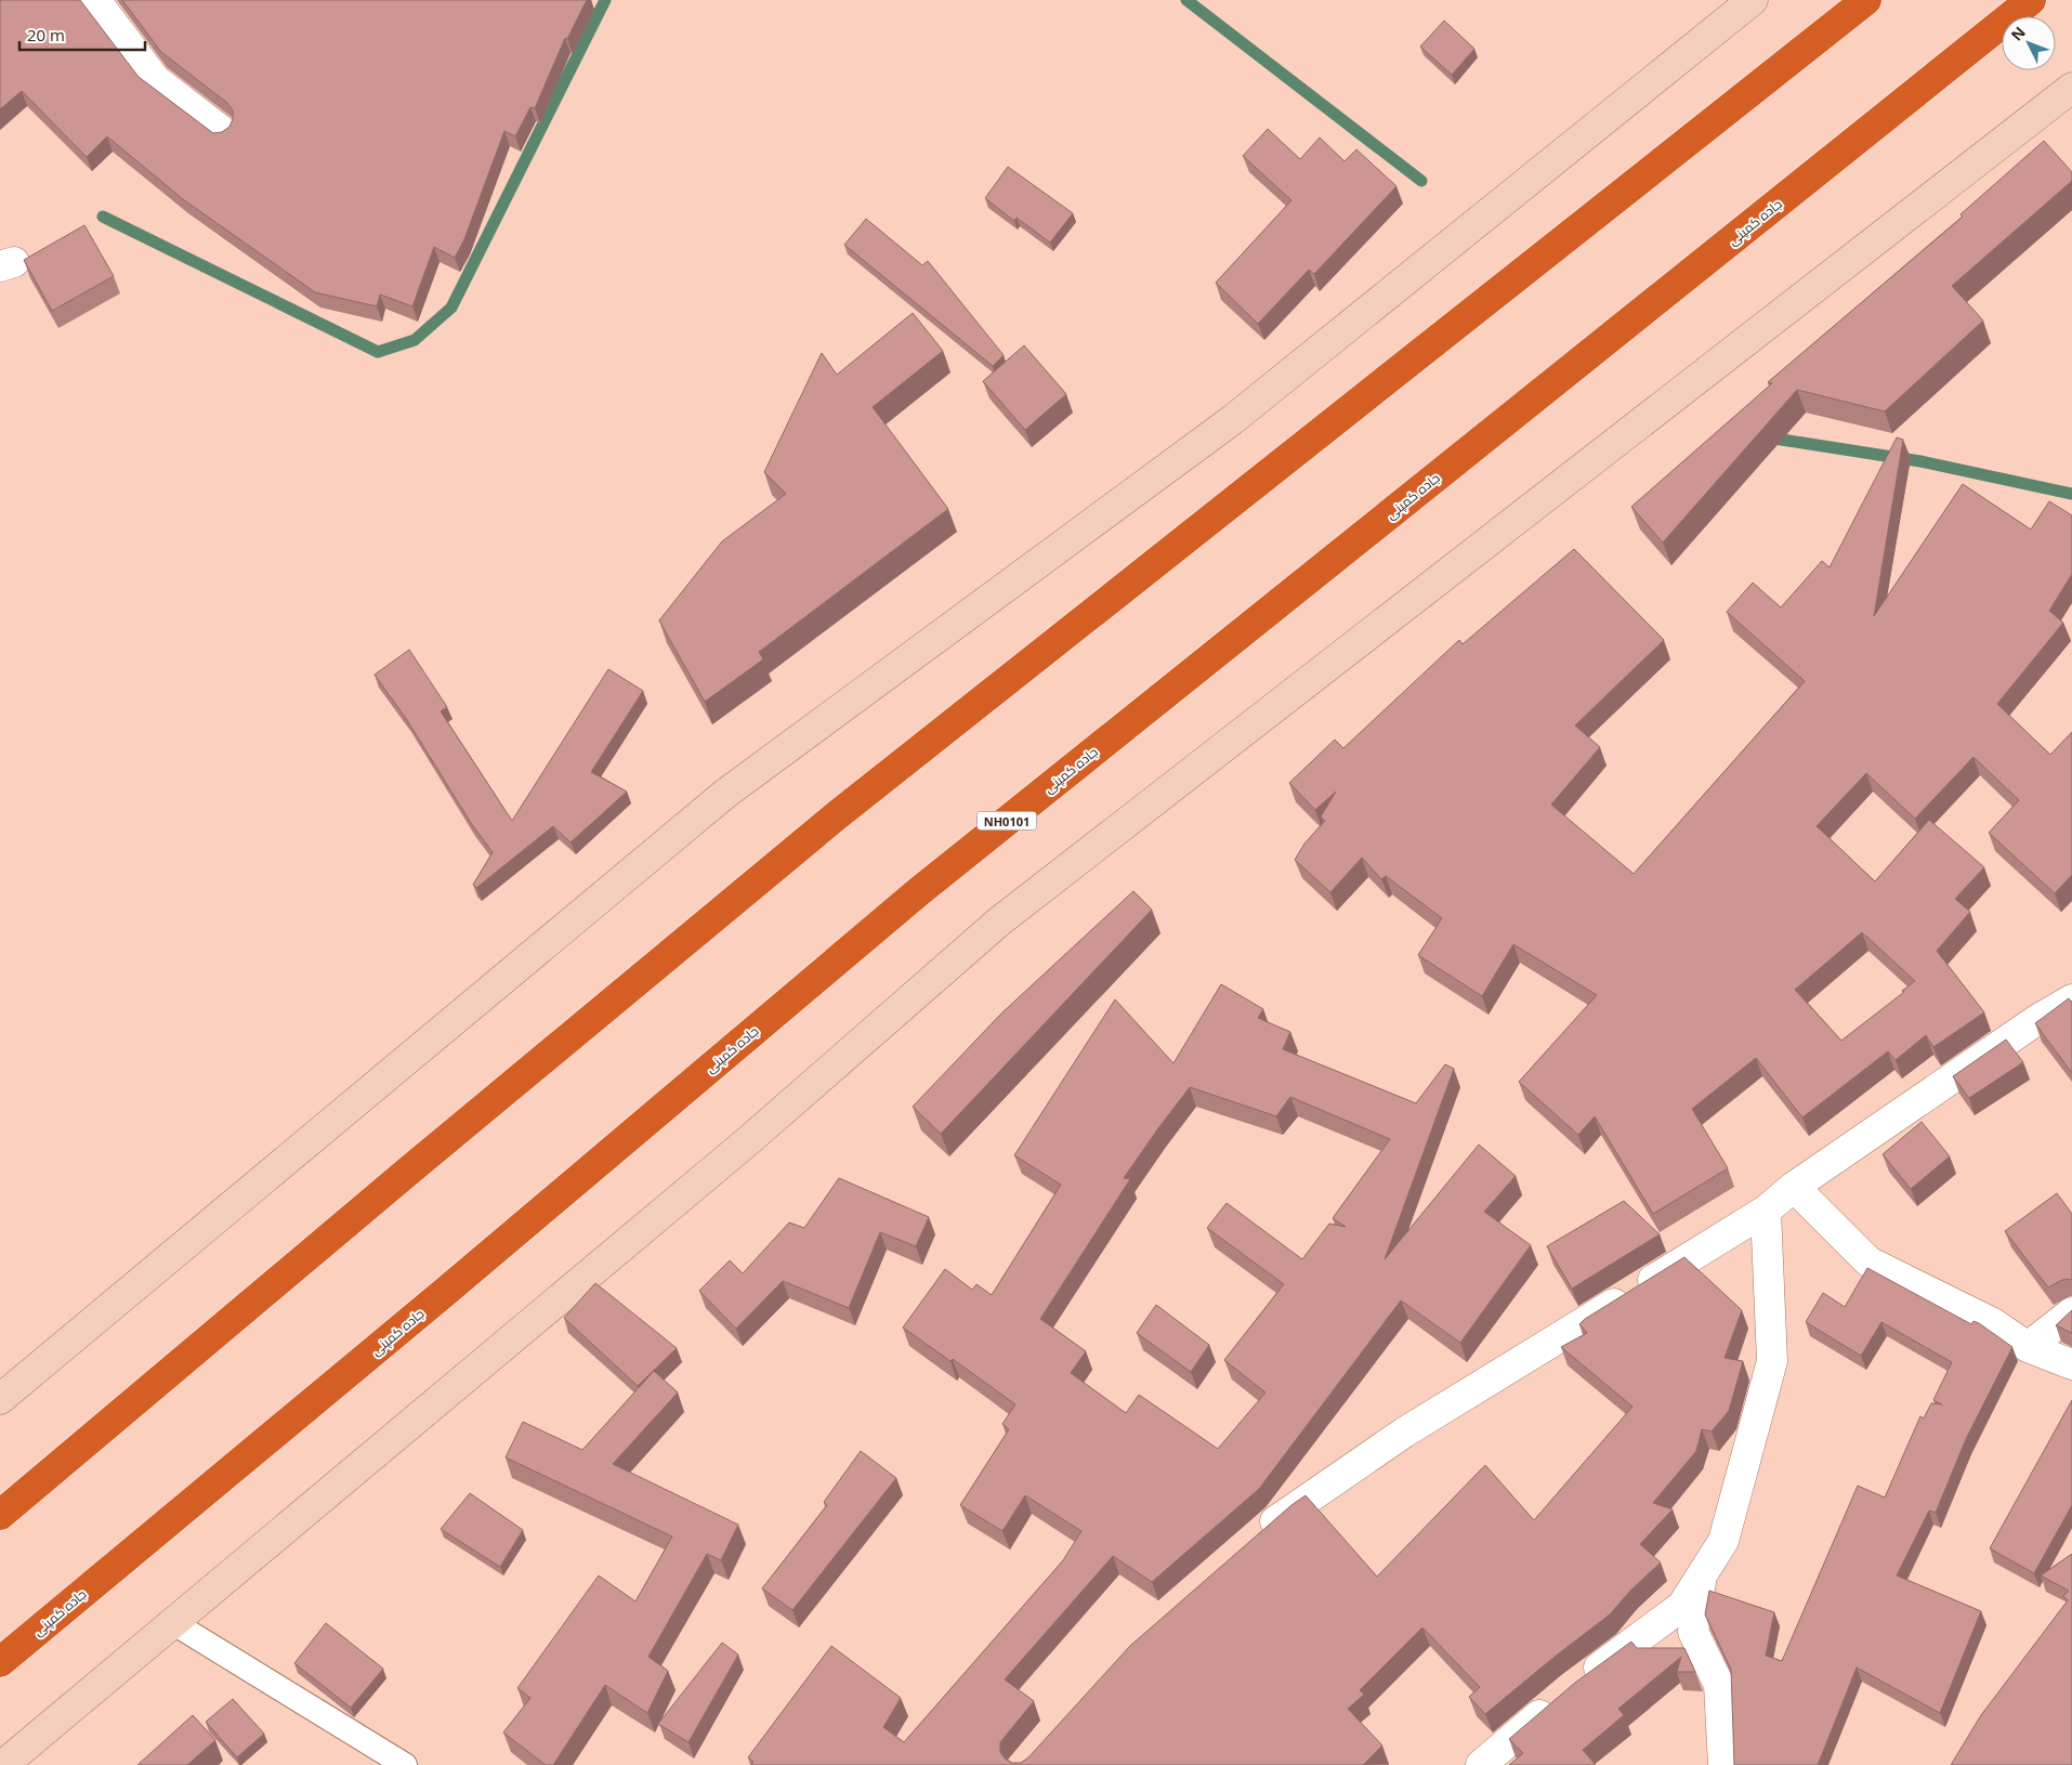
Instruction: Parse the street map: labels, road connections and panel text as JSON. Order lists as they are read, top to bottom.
{
  "streets": {
    "highway": ["جاده کمپنی", "NH0101"]
  },
  "scale_bar": "20 m",
  "north": "top left"
}
